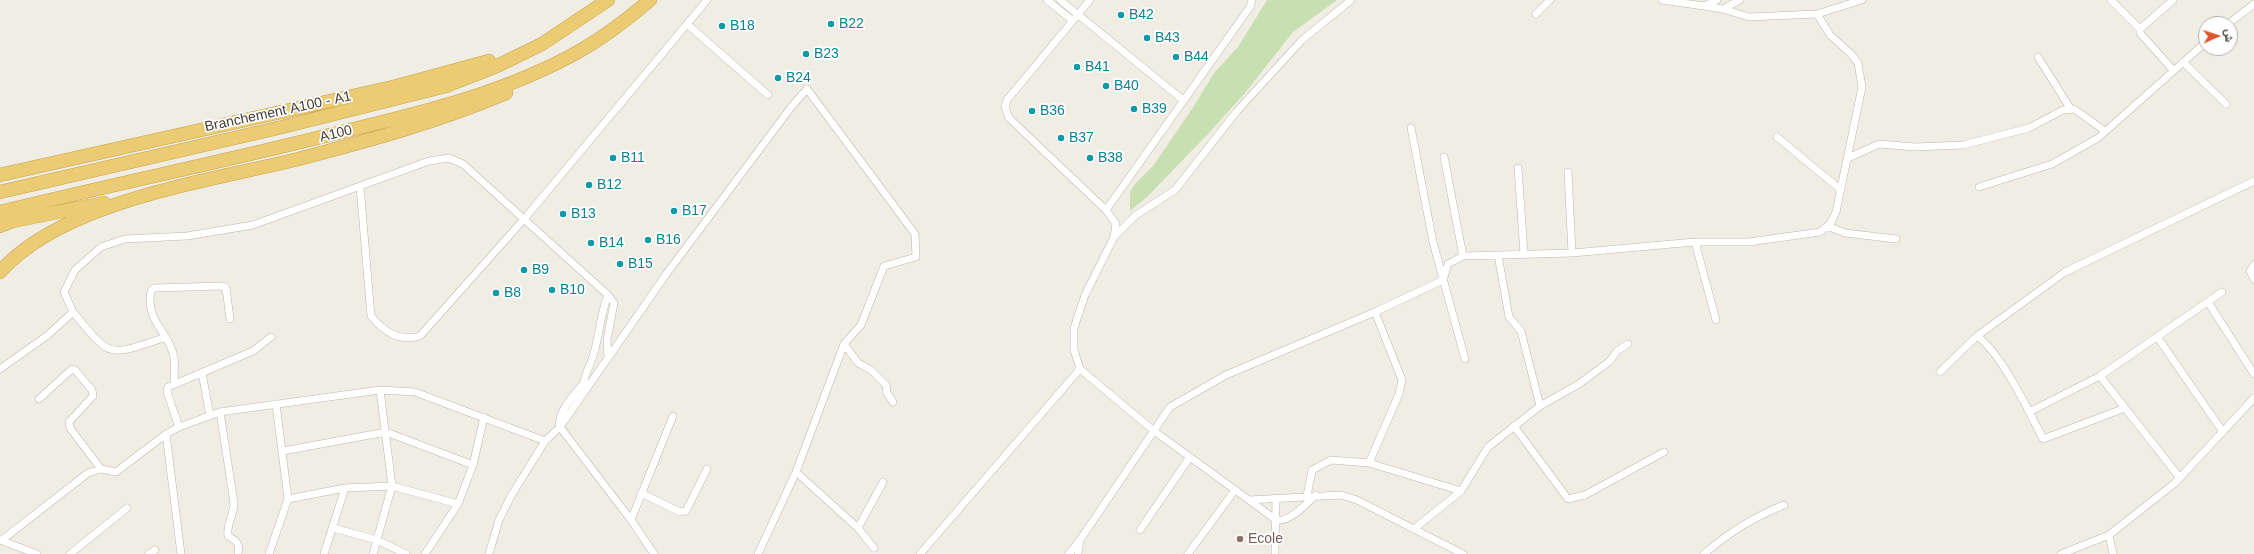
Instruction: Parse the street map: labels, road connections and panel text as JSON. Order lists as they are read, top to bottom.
{
  "streets": {
    "highway": ["Branchement A100 - A1", "A100"]
  },
  "crossings": [
    ["Branchement A100 - A1", "A100"]
  ],
  "places": [
    "B42",
    "B22",
    "B18",
    "B43",
    "B23",
    "B44",
    "B41",
    "B24",
    "B40",
    "B39",
    "B36",
    "B37",
    "B11",
    "B38",
    "B12",
    "B17",
    "B13",
    "B16",
    "B14",
    "B15",
    "B9",
    "B10",
    "B8",
    "Ecole"
  ],
  "north": "right"
}
